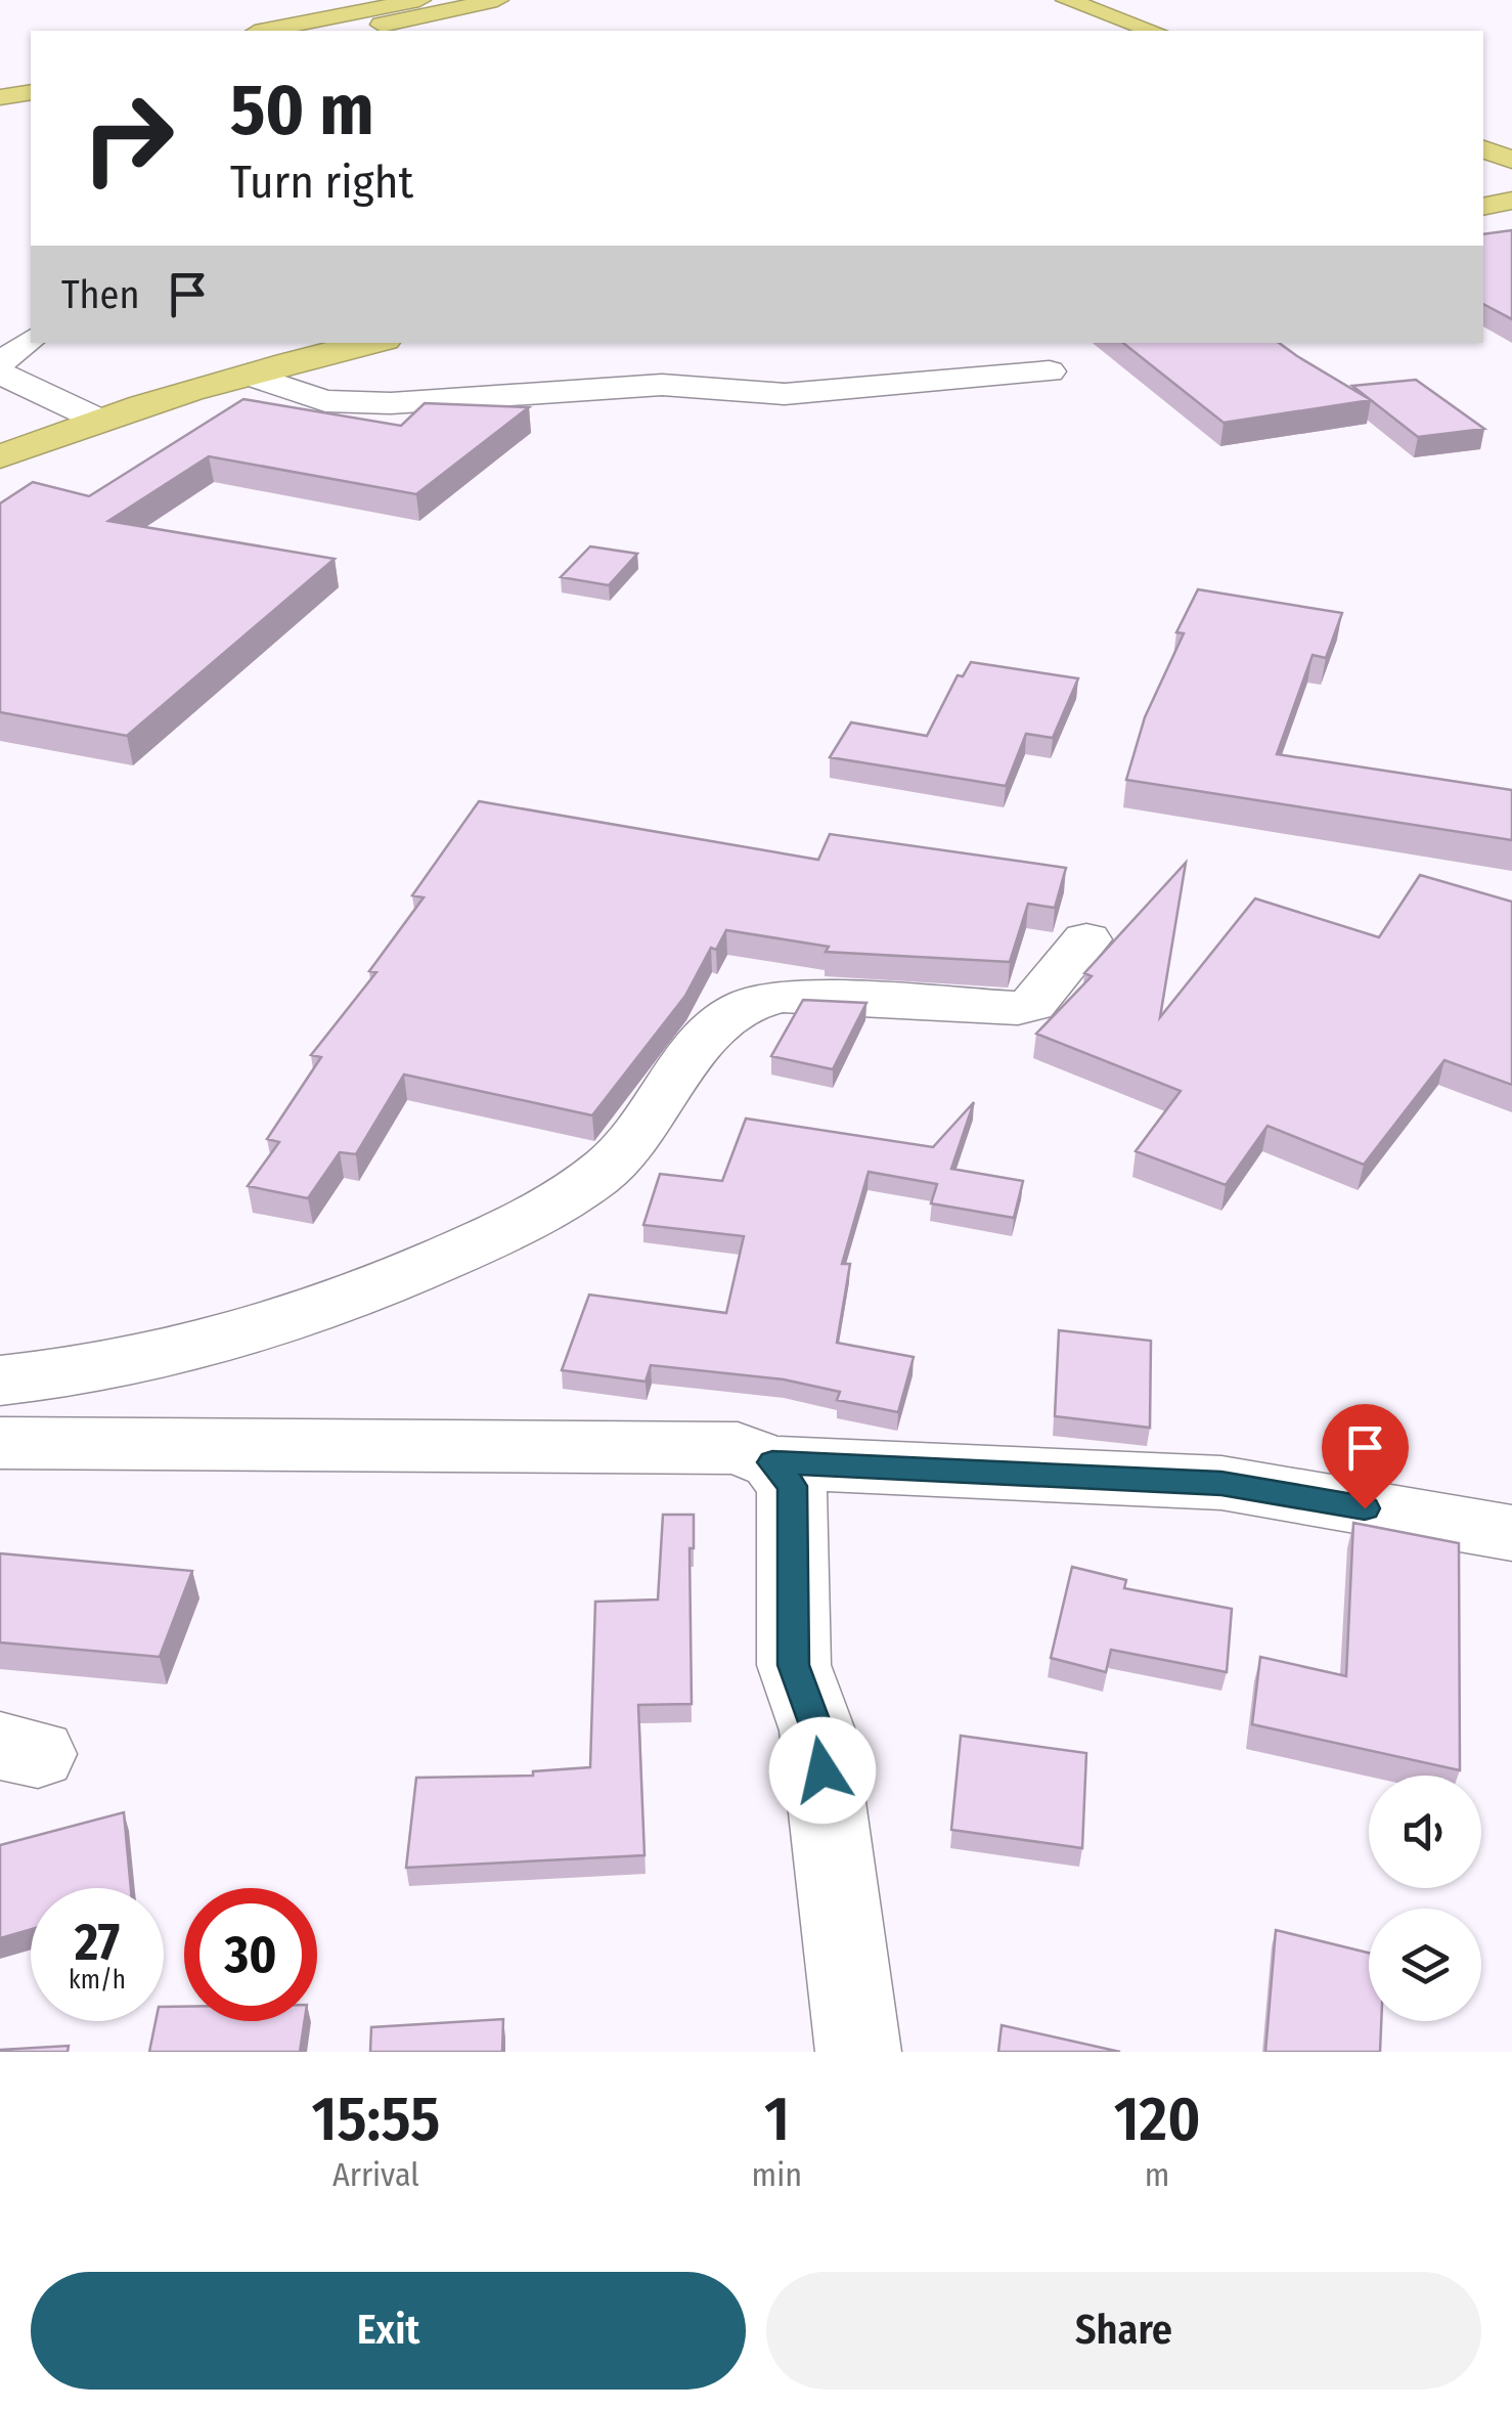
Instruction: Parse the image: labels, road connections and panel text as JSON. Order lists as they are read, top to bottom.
{
  "page": {
    "turn": ["50 m", "Turn right"],
    "then": "Then",
    "speed": "27 km/h",
    "limit": "30",
    "eta": [
      "15:55",
      "Arrival",
      "1",
      "min",
      "120",
      "m"
    ],
    "buttons": ["Exit", "Share"]
  }
}
